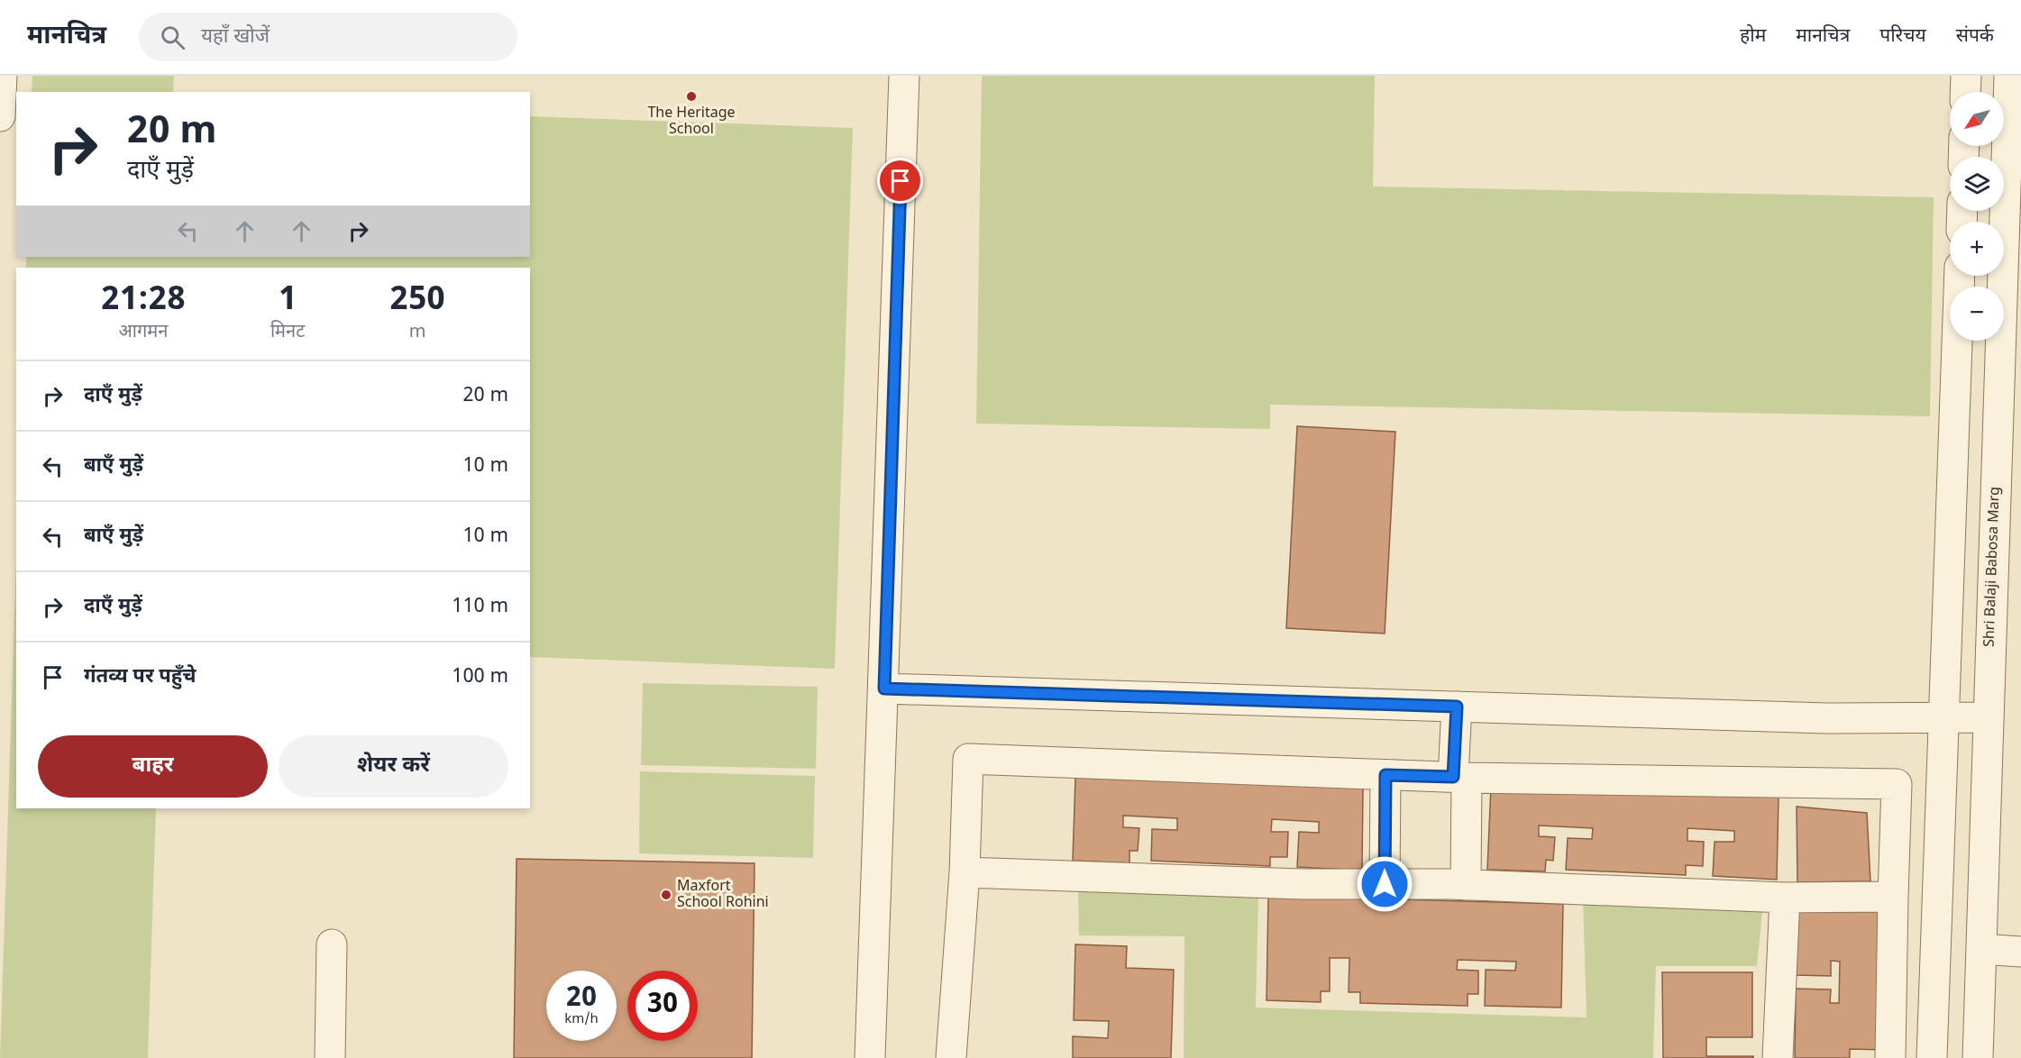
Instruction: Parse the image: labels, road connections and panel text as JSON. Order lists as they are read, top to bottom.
{
  "streets": {
    "street": ["Shri Balaji Babosa Marg"]
  },
  "places": ["The Heritage School", "Maxfort School Rohini"],
  "north": "bottom left",
  "page": {
    "header": "मानचित्र",
    "search": "यहाँ खोजें",
    "nav": [
      "होम",
      "मानचित्र",
      "परिचय",
      "संपर्क"
    ],
    "map_buttons": ["+", "−"],
    "turn": ["20 m", "दाएँ मुड़ें"],
    "eta": [
      "21:28",
      "आगमन",
      "1",
      "मिनट",
      "250",
      "m"
    ],
    "list": [
      {
        "name": "दाएँ मुड़ें",
        "value": "20 m"
      },
      {
        "name": "बाएँ मुड़ें",
        "value": "10 m"
      },
      {
        "name": "बाएँ मुड़ें",
        "value": "10 m"
      },
      {
        "name": "दाएँ मुड़ें",
        "value": "110 m"
      },
      {
        "name": "गंतव्य पर पहुँचे",
        "value": "100 m"
      }
    ],
    "buttons": ["बाहर", "शेयर करें"],
    "speed": "20 km/h",
    "limit": "30"
  }
}
